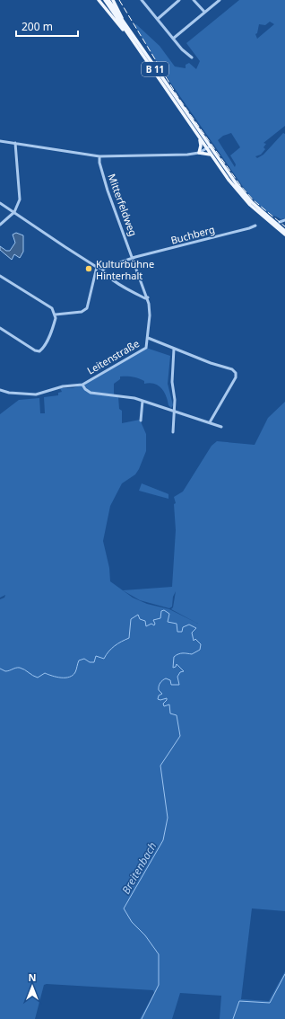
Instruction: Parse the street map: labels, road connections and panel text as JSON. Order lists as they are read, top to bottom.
{
  "streets": {
    "main road": ["B 11"],
    "street": ["Mitterfeldweg", "Buchberg", "Leitenstraße"]
  },
  "crossings": [
    ["Mitterfeldweg", "Buchberg"],
    ["Mitterfeldweg", "Leitenstraße"],
    ["Buchberg", "Leitenstraße"]
  ],
  "water": ["Breitenbach"],
  "places": ["Kulturbühne Hinterhalt"],
  "scale_bar": "200 m",
  "north": "top"
}
